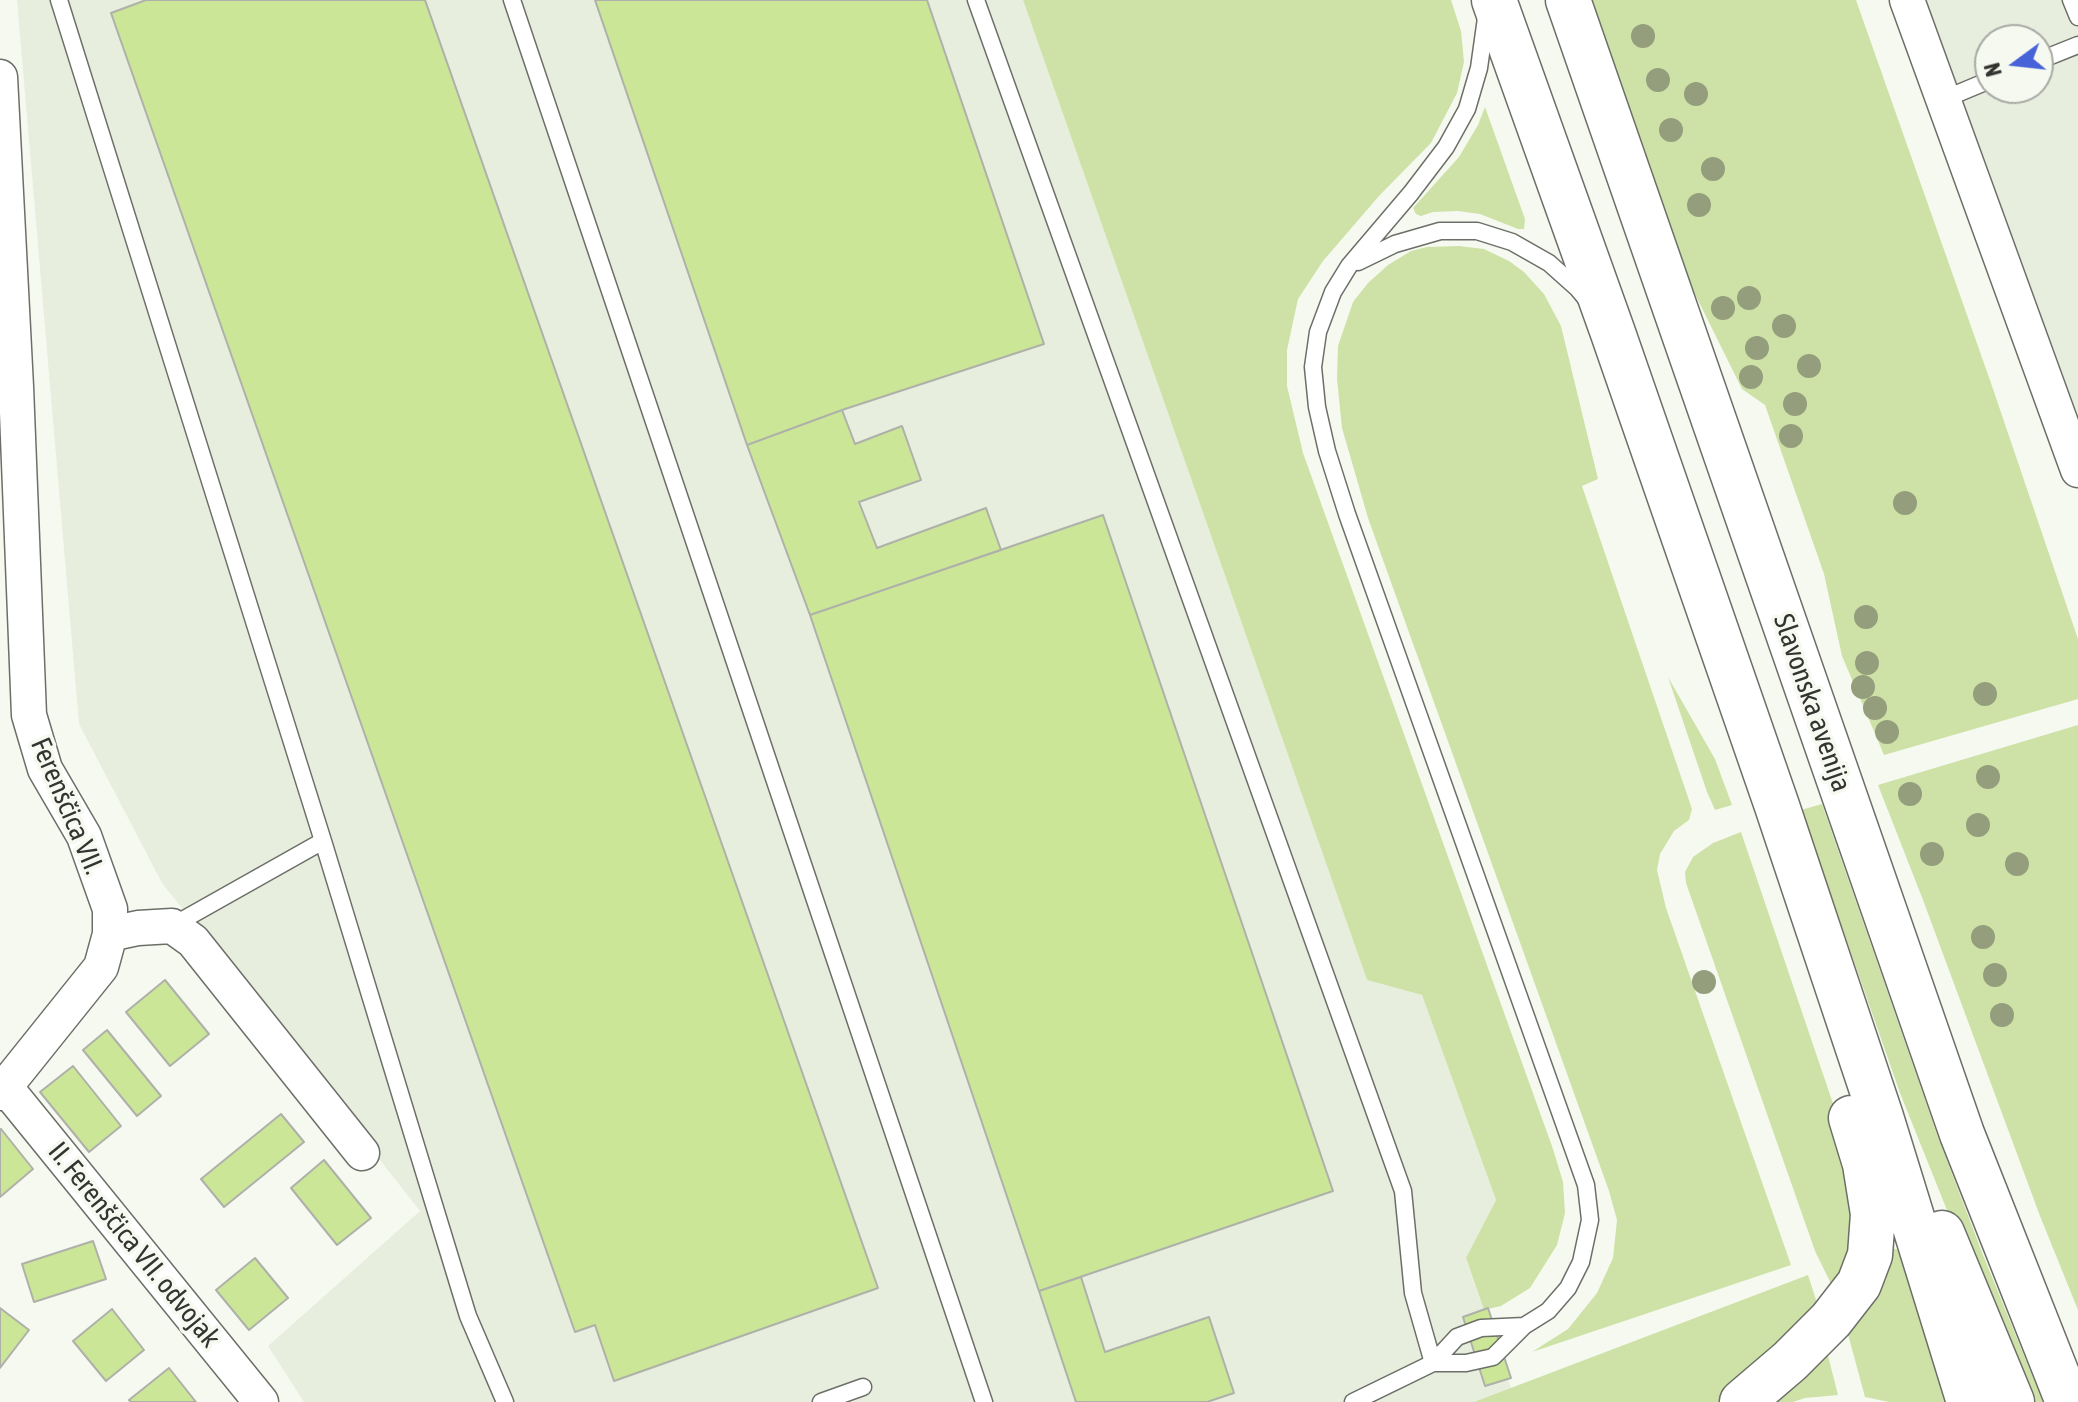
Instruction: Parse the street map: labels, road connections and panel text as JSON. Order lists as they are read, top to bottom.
{
  "streets": {
    "main road": ["Slavonska avenija"],
    "street": ["Ferenščica VII.", "II. Ferenščica VII. odvojak"]
  },
  "north": "left"
}
